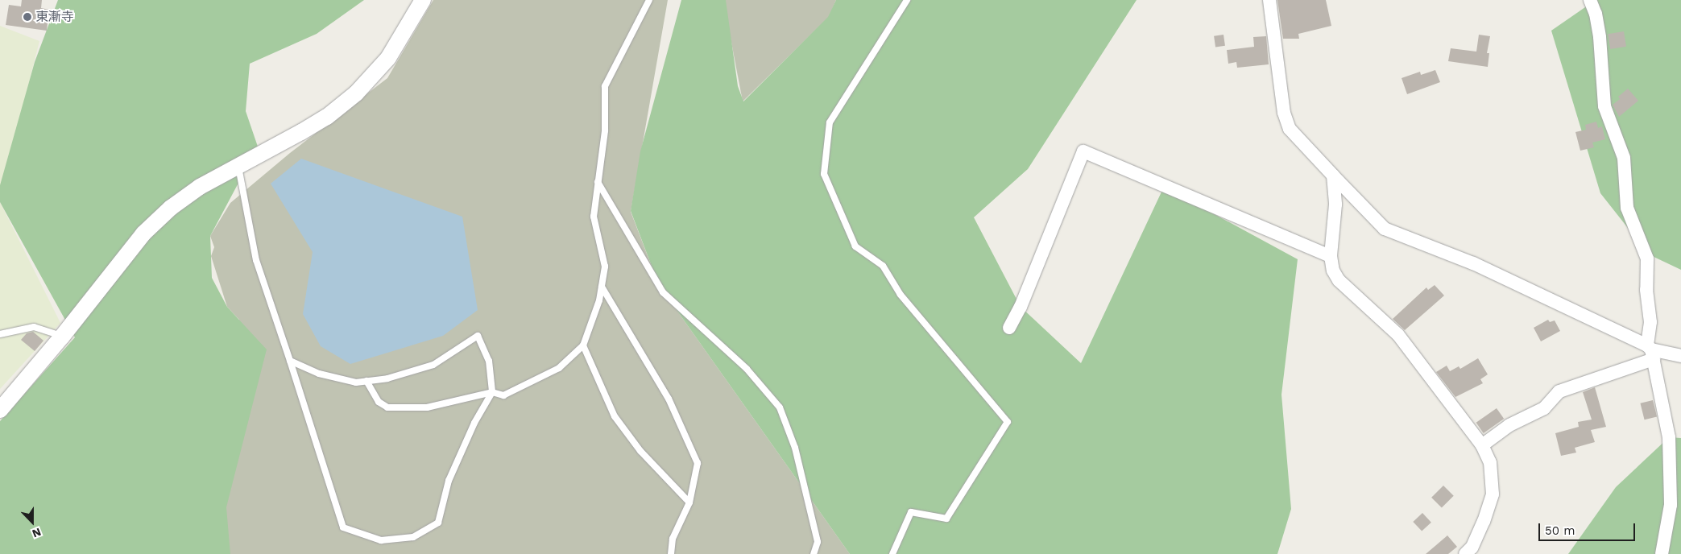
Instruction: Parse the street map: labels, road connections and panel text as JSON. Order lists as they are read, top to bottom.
{
  "places": ["東漸寺"],
  "scale_bar": "50 m",
  "north": "bottom"
}
